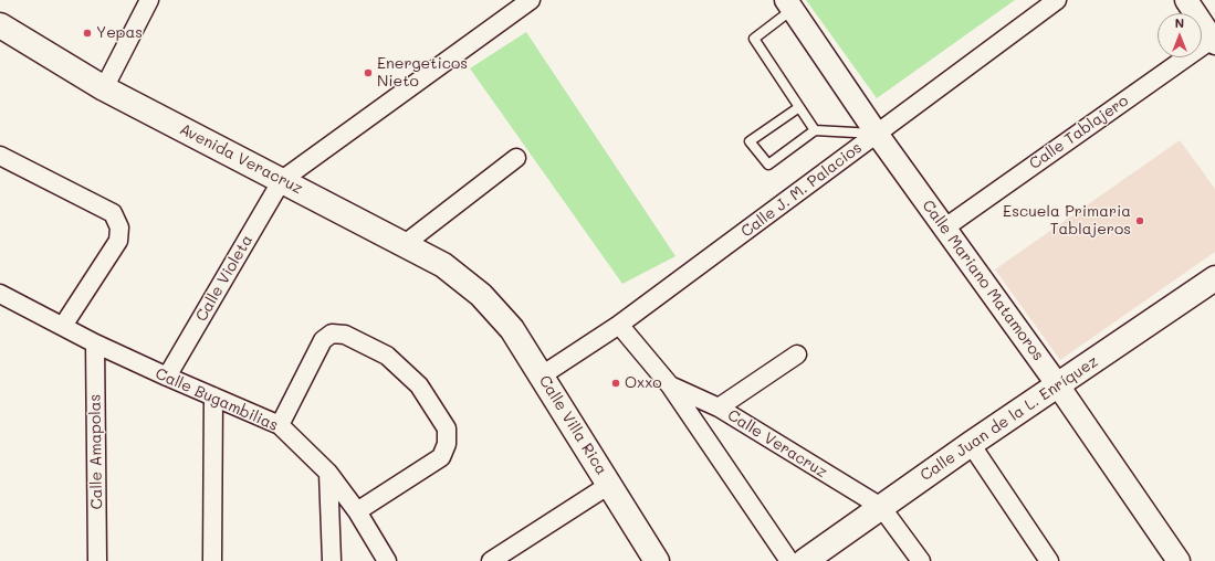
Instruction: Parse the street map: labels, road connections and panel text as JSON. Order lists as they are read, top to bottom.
{
  "streets": {
    "main road": ["Avenida Veracruz", "Calle Juan de la L. Enríquez", "Calle Villa Rica"],
    "street": [
      "Calle Tablajero",
      "Calle J. M. Palacios",
      "Calle Violeta",
      "Calle Mariano Matamoros",
      "Calle Bugambilias",
      "Calle Veracruz",
      "Calle Amapolas"
    ]
  },
  "crossings": [
    ["Calle Tablajero", "Calle Mariano Matamoros"],
    ["Avenida Veracruz", "Calle Violeta"],
    ["Avenida Veracruz", "Calle Villa Rica"],
    ["Calle J. M. Palacios", "Calle Mariano Matamoros"],
    ["Calle J. M. Palacios", "Calle Villa Rica"],
    ["Calle Violeta", "Calle Bugambilias"],
    ["Calle Mariano Matamoros", "Calle Juan de la L. Enríquez"],
    ["Calle Bugambilias", "Calle Amapolas"],
    ["Calle Juan de la L. Enríquez", "Calle Veracruz"]
  ],
  "places": [
    "Yepas",
    "Energeticos Nieto",
    "Escuela Primaria Tablajeros",
    "Oxxo"
  ],
  "north": "top"
}
